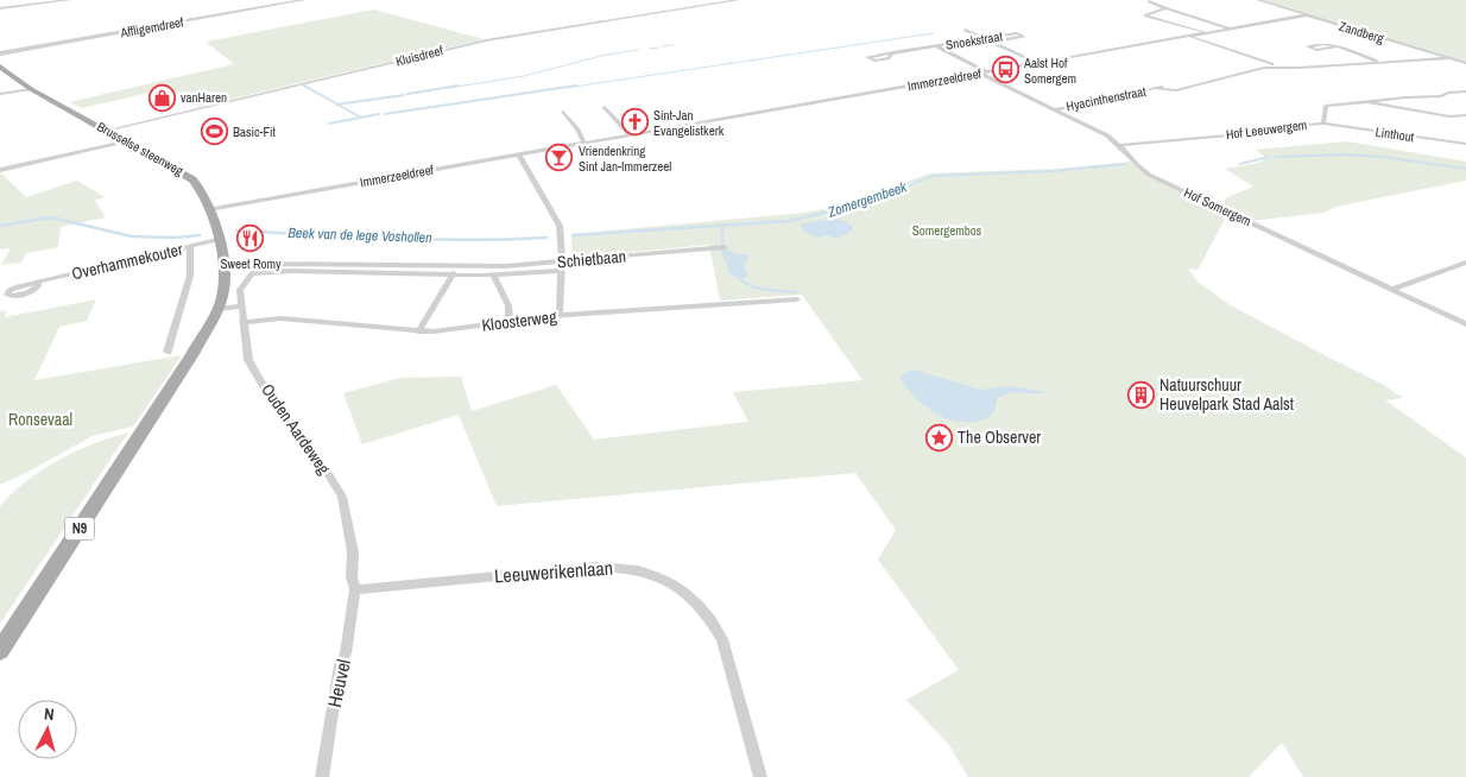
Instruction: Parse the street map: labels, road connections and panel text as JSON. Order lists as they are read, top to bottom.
{
  "streets": {
    "main road": ["Brusselse steenweg", "N9"],
    "street": [
      "Affligemdreef",
      "Zandberg",
      "Snoekstraat",
      "Kluisdreef",
      "Immerzeeldreef",
      "Hyacinthenstraat",
      "Hof Leeuwergem",
      "Linthout",
      "Hof Somergem",
      "Schietbaan",
      "Overhammekouter",
      "Kloosterweg",
      "Ouden Aardeweg",
      "Leeuwerikenlaan",
      "Heuvel"
    ]
  },
  "crossings": [
    ["Zandberg", "Immerzeeldreef"],
    ["Zandberg", "Hyacinthenstraat"],
    ["Snoekstraat", "Hof Somergem"],
    ["Kluisdreef", "Brusselse steenweg"],
    ["Immerzeeldreef", "Brusselse steenweg"],
    ["Immerzeeldreef", "Hof Somergem"],
    ["Hyacinthenstraat", "Hof Somergem"],
    ["Hof Leeuwergem", "Linthout"],
    ["Hof Leeuwergem", "Hof Somergem"],
    ["Brusselse steenweg", "Schietbaan"],
    ["Brusselse steenweg", "Overhammekouter"],
    ["Schietbaan", "Ouden Aardeweg"],
    ["Kloosterweg", "Ouden Aardeweg"],
    ["Ouden Aardeweg", "Leeuwerikenlaan"],
    ["Ouden Aardeweg", "Heuvel"],
    ["Leeuwerikenlaan", "Heuvel"]
  ],
  "water": ["Zomergembeek", "Beek van de lege Voshollen"],
  "parks": ["Somergembos", "Ronsevaal"],
  "places": {
    "bus stop": ["Aalst Hof Somergem"],
    "shop": ["vanHaren"],
    "church": ["Sint-Jan Evangelistkerk"],
    "sports": ["Basic-Fit"],
    "bar": ["Vriendenkring Sint Jan-Immerzeel"],
    "restaurant": ["Sweet Romy"],
    "building": ["Natuurschuur Heuvelpark Stad Aalst"],
    "place": ["The Observer"]
  },
  "north": "top"
}
